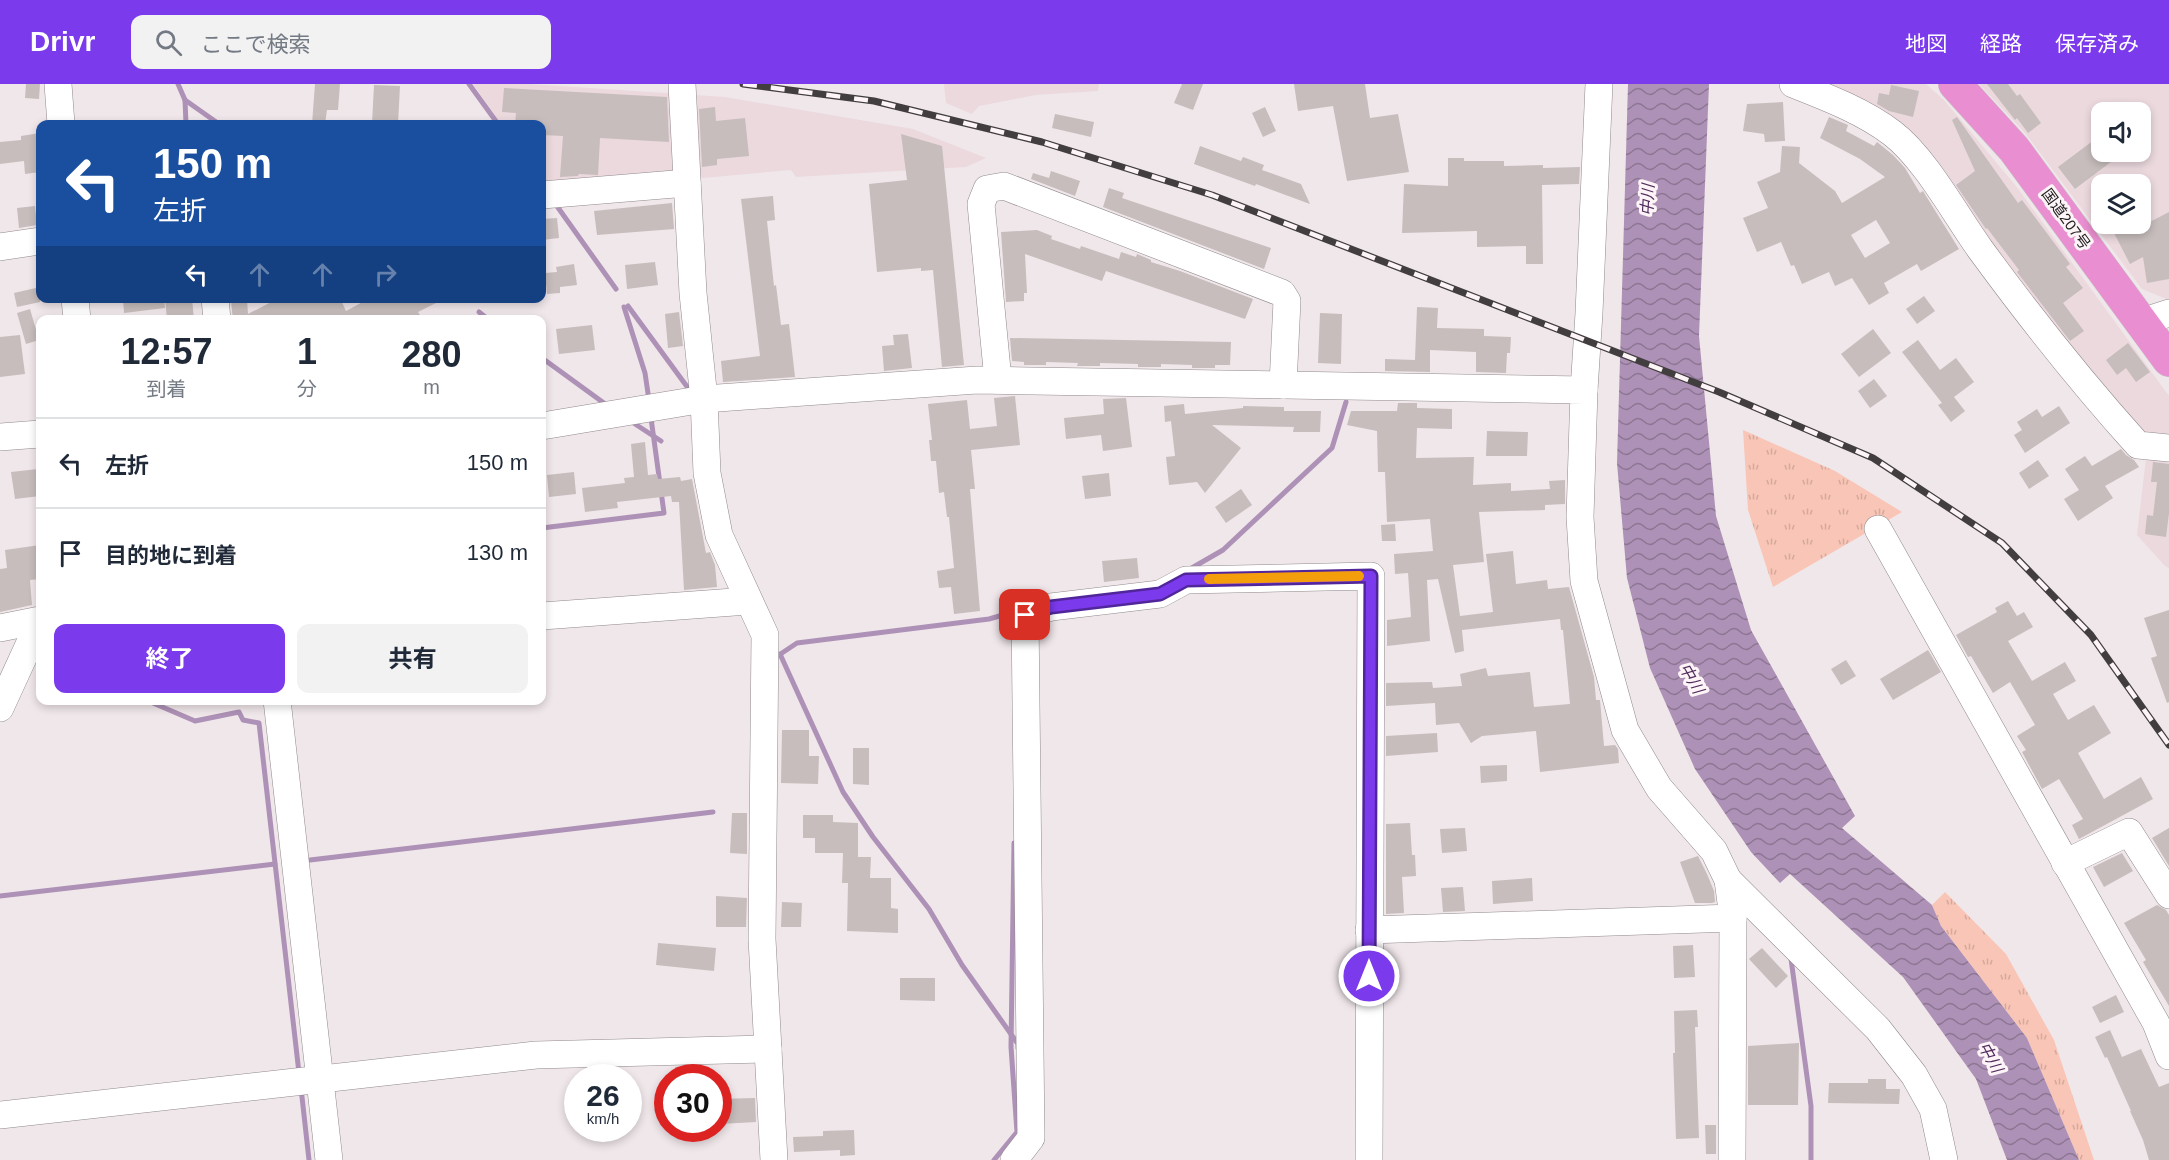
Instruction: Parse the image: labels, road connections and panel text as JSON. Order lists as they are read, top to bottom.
{
  "streets": {
    "highway": ["国道207号"]
  },
  "water": ["中川"],
  "page": {
    "header": "Drivr",
    "search": "ここで検索",
    "nav": ["地図", "経路", "保存済み"],
    "turn": ["150 m", "左折"],
    "eta": [
      "12:57",
      "到着",
      "1",
      "分",
      "280",
      "m"
    ],
    "list": [
      {
        "name": "左折",
        "value": "150 m"
      },
      {
        "name": "目的地に到着",
        "value": "130 m"
      }
    ],
    "buttons": ["終了", "共有"],
    "speed": "26 km/h",
    "limit": "30"
  }
}
